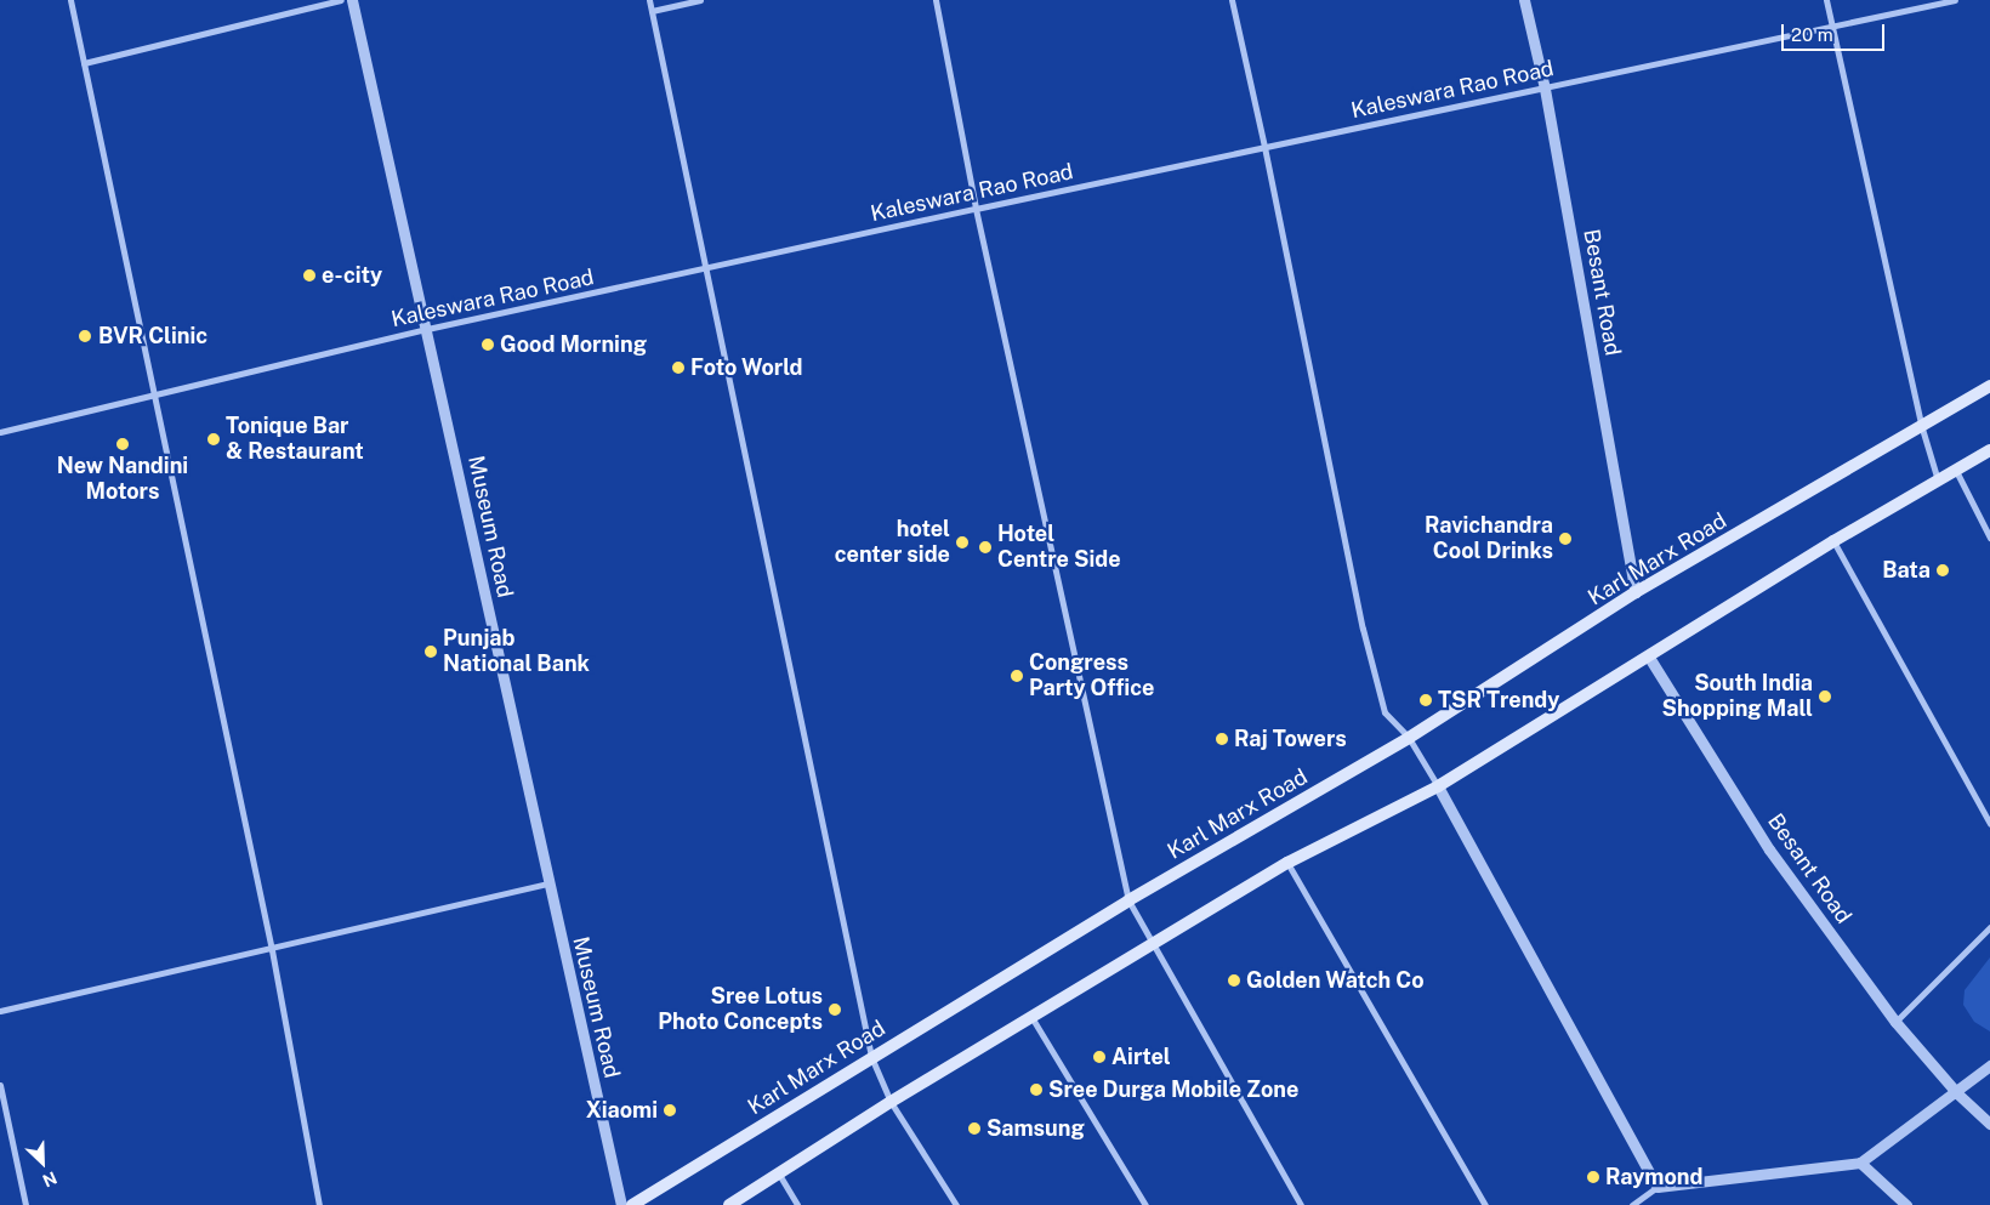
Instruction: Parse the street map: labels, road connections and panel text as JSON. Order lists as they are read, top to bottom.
{
  "streets": {
    "main road": ["Karl Marx Road"],
    "street": ["Kaleswara Rao Road", "Besant Road", "Museum Road"]
  },
  "crossings": [
    ["Kaleswara Rao Road", "Besant Road"],
    ["Kaleswara Rao Road", "Museum Road"],
    ["Besant Road", "Karl Marx Road"]
  ],
  "places": [
    "e-city",
    "BVR Clinic",
    "Good Morning",
    "Foto World",
    "Tonique Bar & Restaurant",
    "New Nandini Motors",
    "Ravichandra Cool Drinks",
    "hotel center side",
    "Hotel Centre Side",
    "Bata",
    "Punjab National Bank",
    "Congress Party Office",
    "South India Shopping Mall",
    "TSR Trendy",
    "Raj Towers",
    "Golden Watch Co",
    "Sree Lotus Photo Concepts",
    "Airtel",
    "Sree Durga Mobile Zone",
    "Xiaomi",
    "Samsung",
    "Raymond"
  ],
  "scale_bar": "20 m",
  "north": "bottom right"
}
